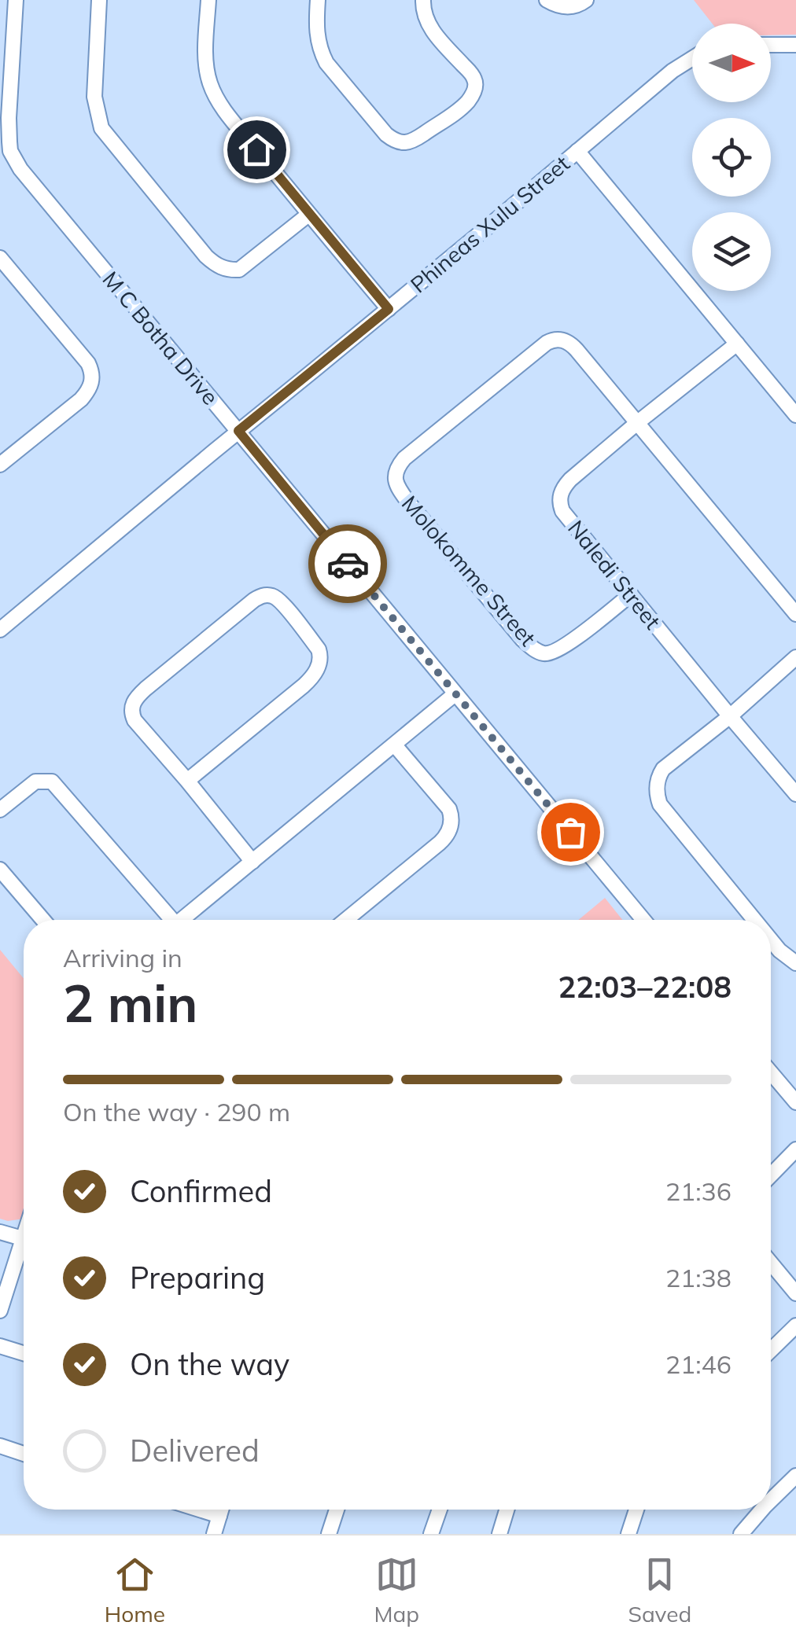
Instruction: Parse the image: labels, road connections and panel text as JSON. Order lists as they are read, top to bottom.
{
  "streets": {
    "street": [
      "Phineas Xulu Street",
      "M C Botha Drive",
      "Molokomme Street",
      "Naledi Street"
    ]
  },
  "crossings": [
    ["Phineas Xulu Street", "M C Botha Drive"],
    ["Molokomme Street", "Naledi Street"]
  ],
  "north": "right",
  "page": {
    "heading": ["2 min", "Arriving in", "22:03–22:08"],
    "bar": "On the way · 290 m",
    "list": [
      ["Confirmed", "21:36"],
      ["Preparing", "21:38"],
      ["On the way", "21:46"],
      "Delivered"
    ],
    "tabs": ["Home", "Map", "Saved"]
  }
}
